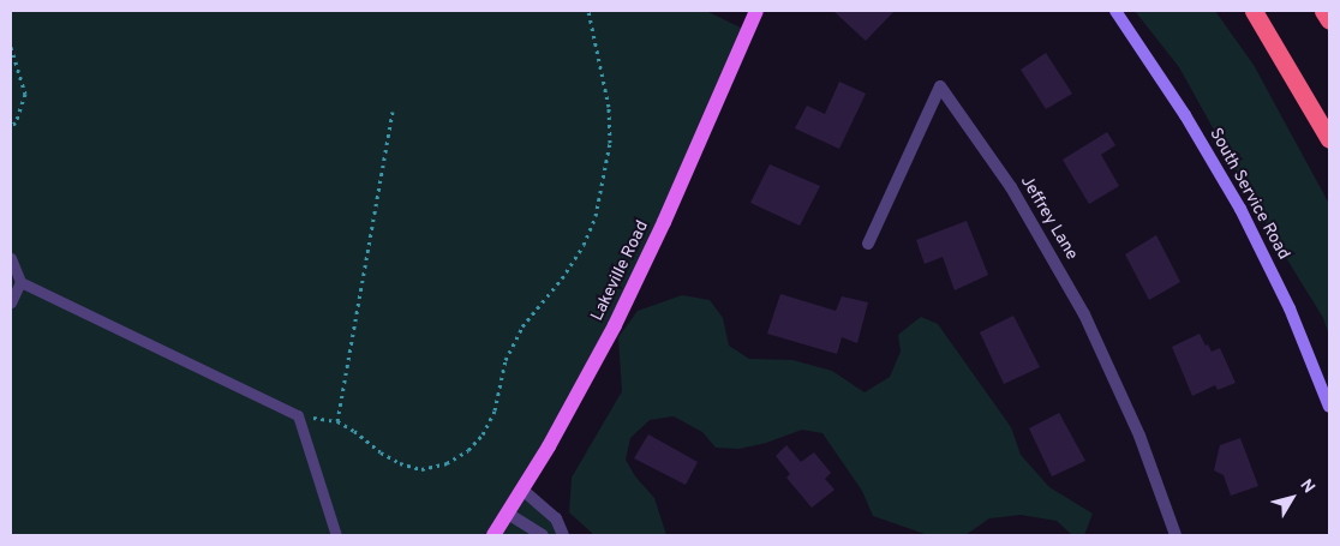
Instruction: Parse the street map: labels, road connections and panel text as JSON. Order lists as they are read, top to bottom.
{
  "streets": {
    "main road": ["South Service Road", "Lakeville Road"],
    "street": ["Jeffrey Lane"]
  },
  "north": "top right"
}
